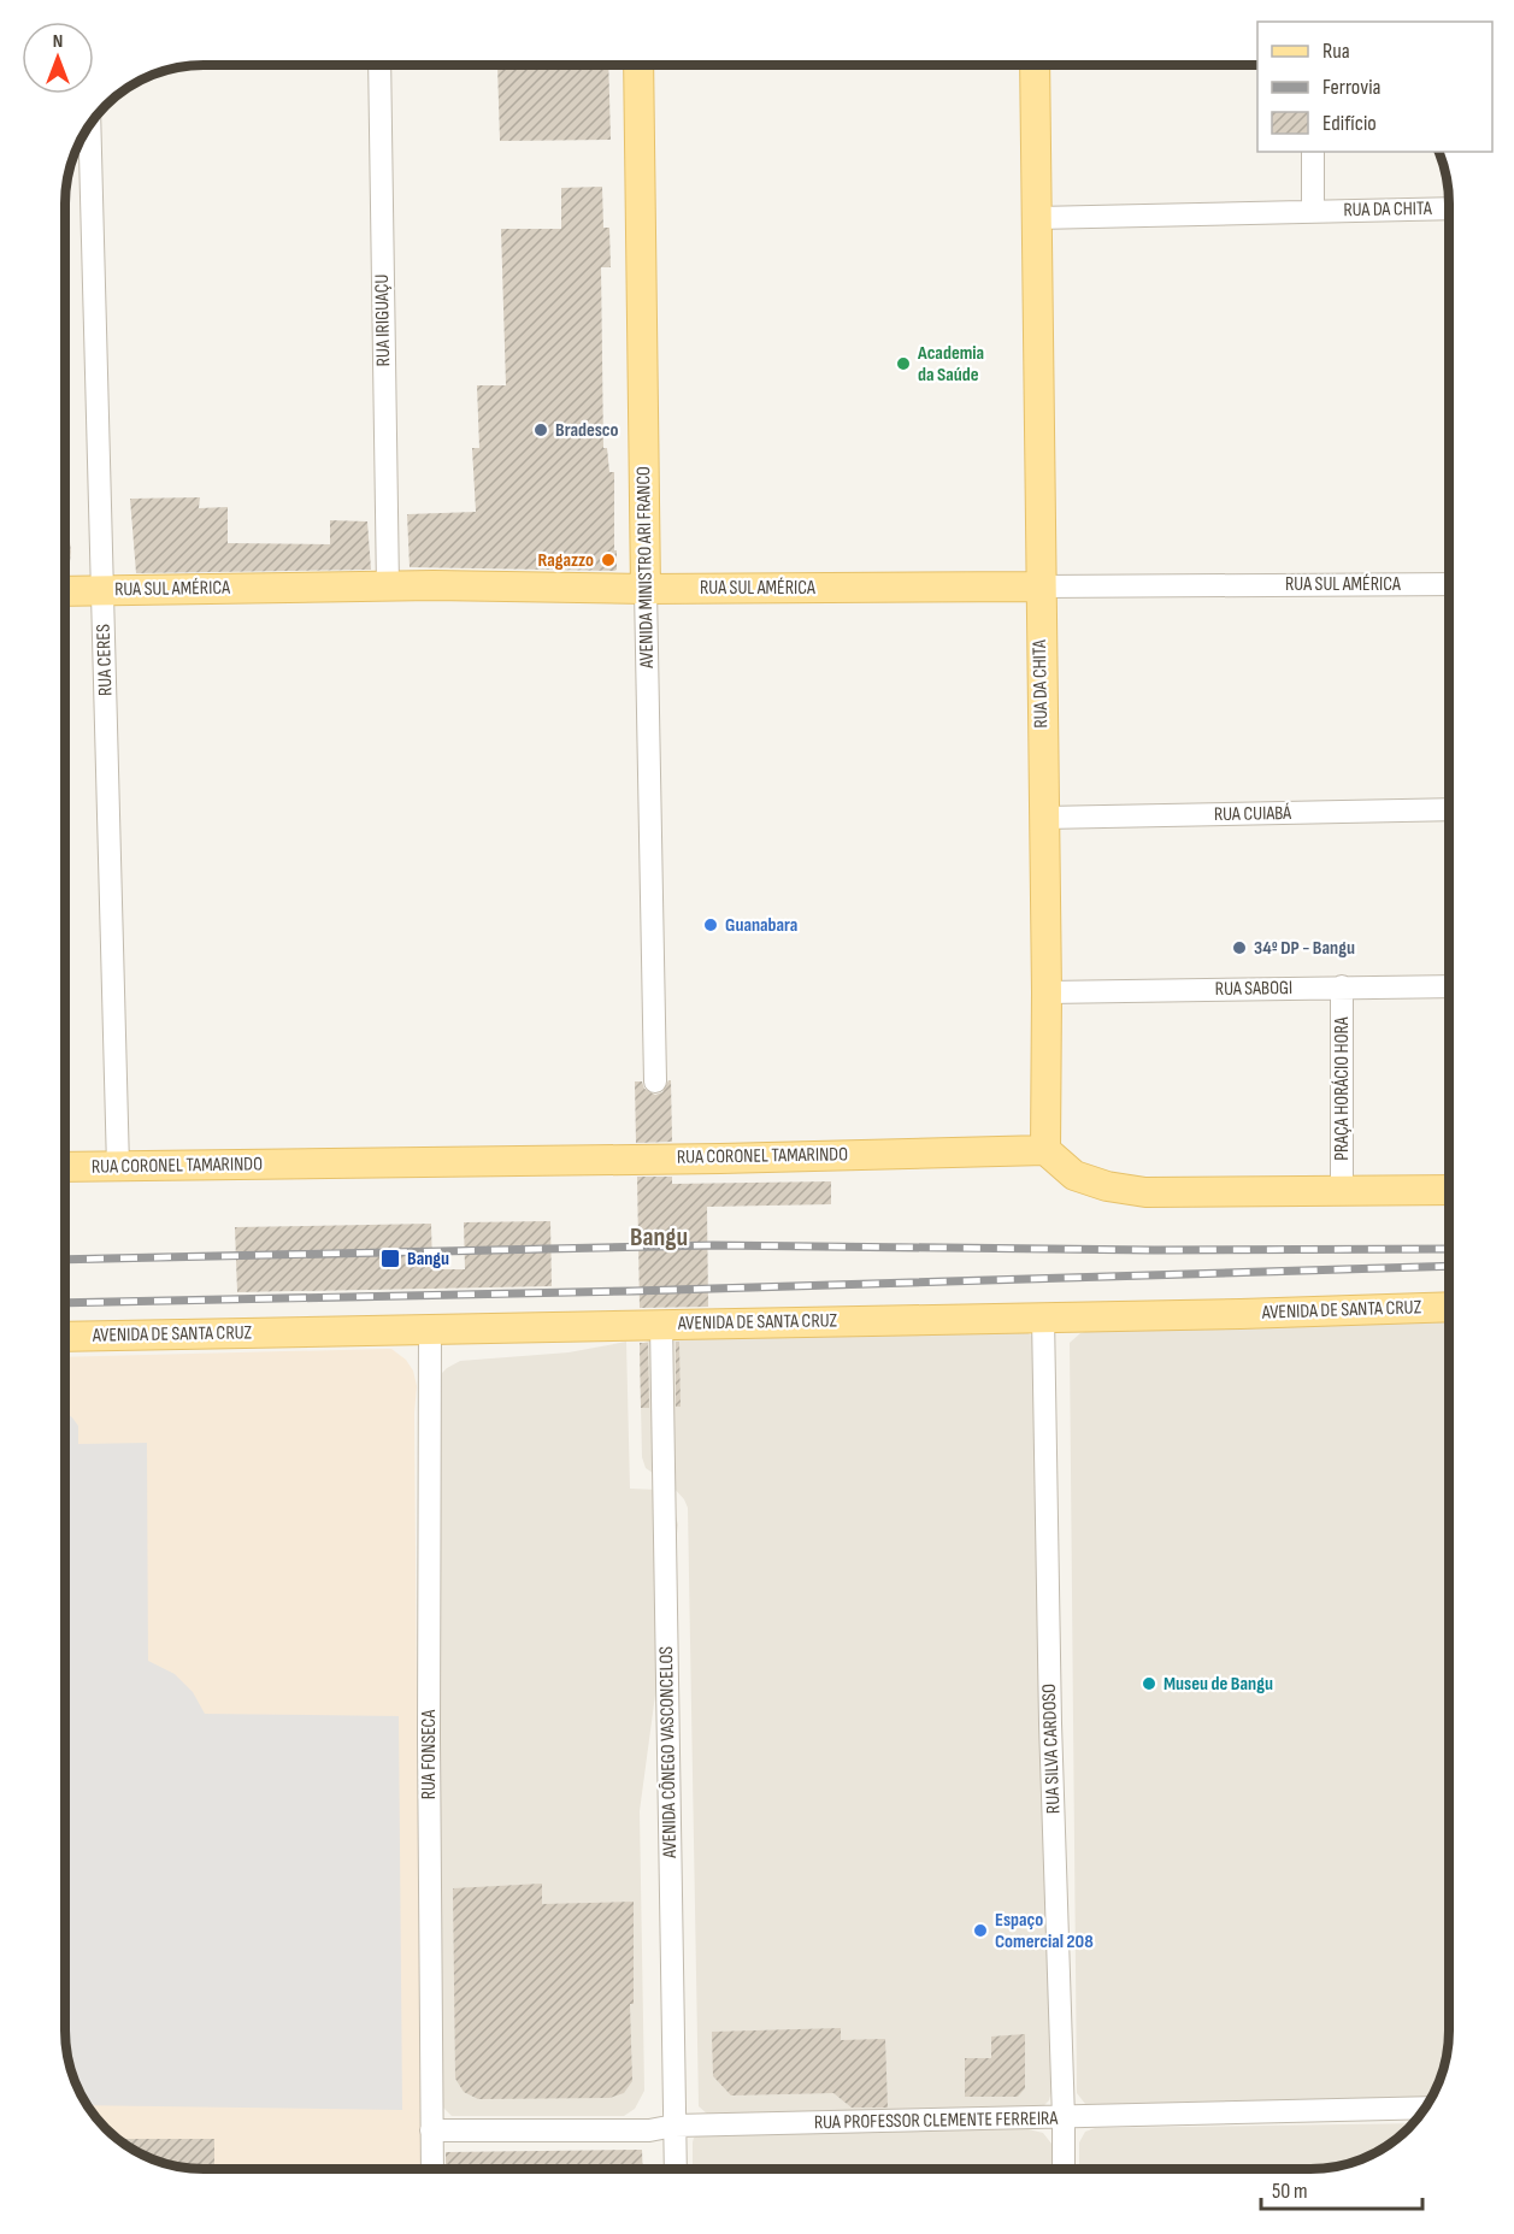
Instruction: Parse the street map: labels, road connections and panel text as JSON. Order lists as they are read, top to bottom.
{
  "streets": {
    "main road": [
      "RUA DA CHITA",
      "AVENIDA MINISTRO ARI FRANCO",
      "RUA SUL AMÉRICA",
      "RUA CORONEL TAMARINDO",
      "AVENIDA DE SANTA CRUZ"
    ],
    "street": [
      "RUA IRIGUAÇU",
      "RUA CERES",
      "RUA CUIABÁ",
      "RUA SABOGI",
      "PRAÇA HORÁCIO HORA",
      "RUA SILVA CARDOSO",
      "AVENIDA CÔNEGO VASCONCELOS",
      "RUA FONSECA",
      "RUA PROFESSOR CLEMENTE FERREIRA"
    ]
  },
  "crossings": [
    ["RUA DA CHITA", "RUA SUL AMÉRICA"],
    ["RUA DA CHITA", "RUA CUIABÁ"],
    ["RUA DA CHITA", "RUA SABOGI"],
    ["RUA DA CHITA", "RUA CORONEL TAMARINDO"],
    ["RUA IRIGUAÇU", "RUA SUL AMÉRICA"],
    ["AVENIDA MINISTRO ARI FRANCO", "RUA SUL AMÉRICA"],
    ["RUA SUL AMÉRICA", "RUA CERES"],
    ["RUA CERES", "RUA CORONEL TAMARINDO"],
    ["RUA SABOGI", "PRAÇA HORÁCIO HORA"],
    ["AVENIDA DE SANTA CRUZ", "RUA SILVA CARDOSO"],
    ["AVENIDA DE SANTA CRUZ", "AVENIDA CÔNEGO VASCONCELOS"],
    ["AVENIDA DE SANTA CRUZ", "RUA FONSECA"],
    ["RUA SILVA CARDOSO", "RUA PROFESSOR CLEMENTE FERREIRA"],
    ["AVENIDA CÔNEGO VASCONCELOS", "RUA PROFESSOR CLEMENTE FERREIRA"],
    ["RUA FONSECA", "RUA PROFESSOR CLEMENTE FERREIRA"]
  ],
  "districts": ["Bangu"],
  "places": {
    "other": [
      "Academia da Saúde",
      "Bradesco",
      "Ragazzo",
      "Guanabara",
      "34º DP - Bangu",
      "Museu de Bangu",
      "Espaço Comercial 208"
    ],
    "transit": ["Bangu"]
  },
  "legend": ["Rua", "Ferrovia", "Edifício"],
  "scale_bar": "50 m",
  "north": "top"
}
